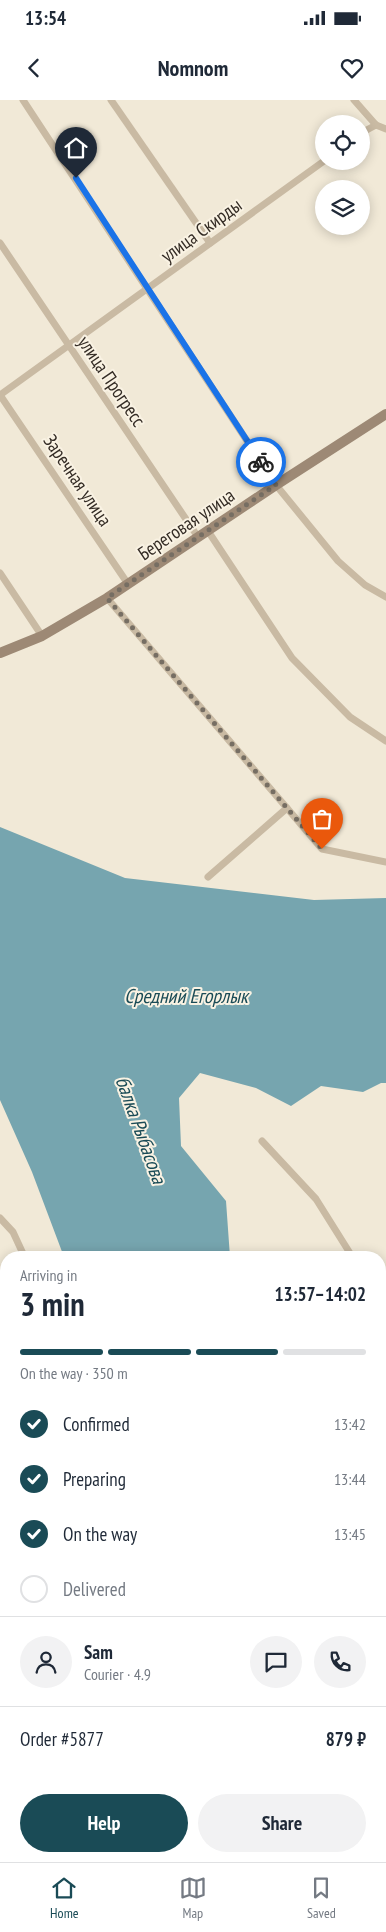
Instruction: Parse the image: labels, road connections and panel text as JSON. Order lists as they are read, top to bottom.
{
  "streets": {
    "main road": ["Береговая улица"],
    "street": ["улица Скирды", "улица Прогресс", "Заречная улица"]
  },
  "crossings": [
    ["улица Скирды", "улица Прогресс"],
    ["улица Скирды", "Заречная улица"],
    ["улица Прогресс", "Береговая улица"],
    ["Заречная улица", "Береговая улица"]
  ],
  "water": ["Средний Егорлык", "балка Рыбасова"],
  "page": {
    "status": "13:54",
    "header": "Nomnom",
    "heading": ["3 min", "Arriving in", "13:57–14:02"],
    "panel": [
      "Sam",
      "Courier · 4.9",
      "Order #5877",
      "879 ₽"
    ],
    "bar": "On the way · 350 m",
    "list": [
      ["Confirmed", "13:42"],
      ["Preparing", "13:44"],
      ["On the way", "13:45"],
      "Delivered"
    ],
    "buttons": ["Help", "Share"],
    "tabs": ["Home", "Map", "Saved"]
  }
}
